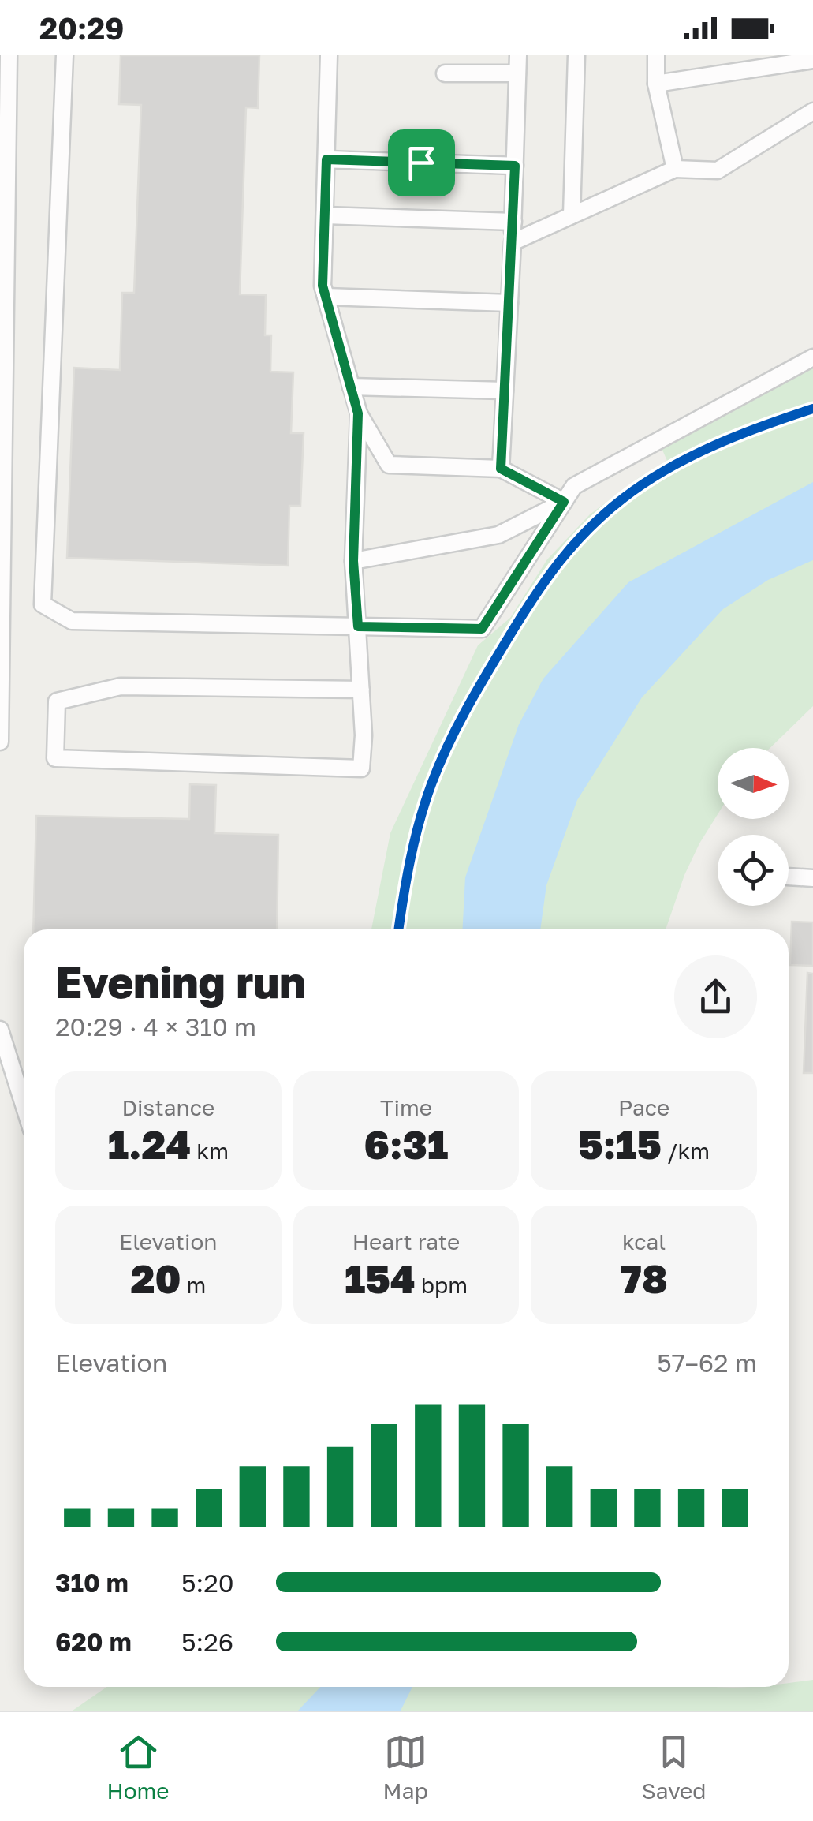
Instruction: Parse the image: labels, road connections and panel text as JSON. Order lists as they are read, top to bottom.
{
  "north": "right",
  "page": {
    "status": "20:29",
    "heading": ["Evening run", "20:29 · 4 × 310 m"],
    "stats": [
      ["Distance", "1.24 km"],
      ["Time", "6:31"],
      ["Pace", "5:15 /km"],
      ["Elevation", "20 m"],
      ["Heart rate", "154 bpm"],
      ["kcal", "78"]
    ],
    "chart": ["Elevation", "57–62 m"],
    "list": [
      {
        "name": "310 m",
        "note": "5:20"
      },
      {
        "name": "620 m",
        "note": "5:26"
      }
    ],
    "tabs": ["Home", "Map", "Saved"]
  }
}
